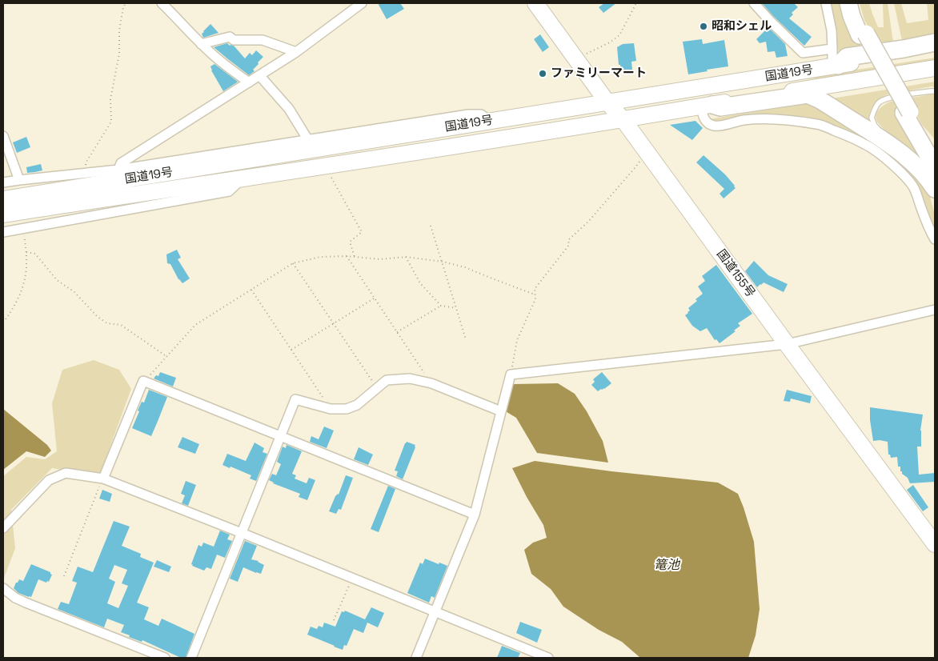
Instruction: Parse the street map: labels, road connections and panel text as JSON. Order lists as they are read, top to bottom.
{
  "streets": {
    "highway": ["国道19号", "国道155号"]
  },
  "crossings": [
    ["国道19号", "国道155号"]
  ],
  "water": ["篭池"],
  "places": ["昭和シェル", "ファミリーマート"]
}
